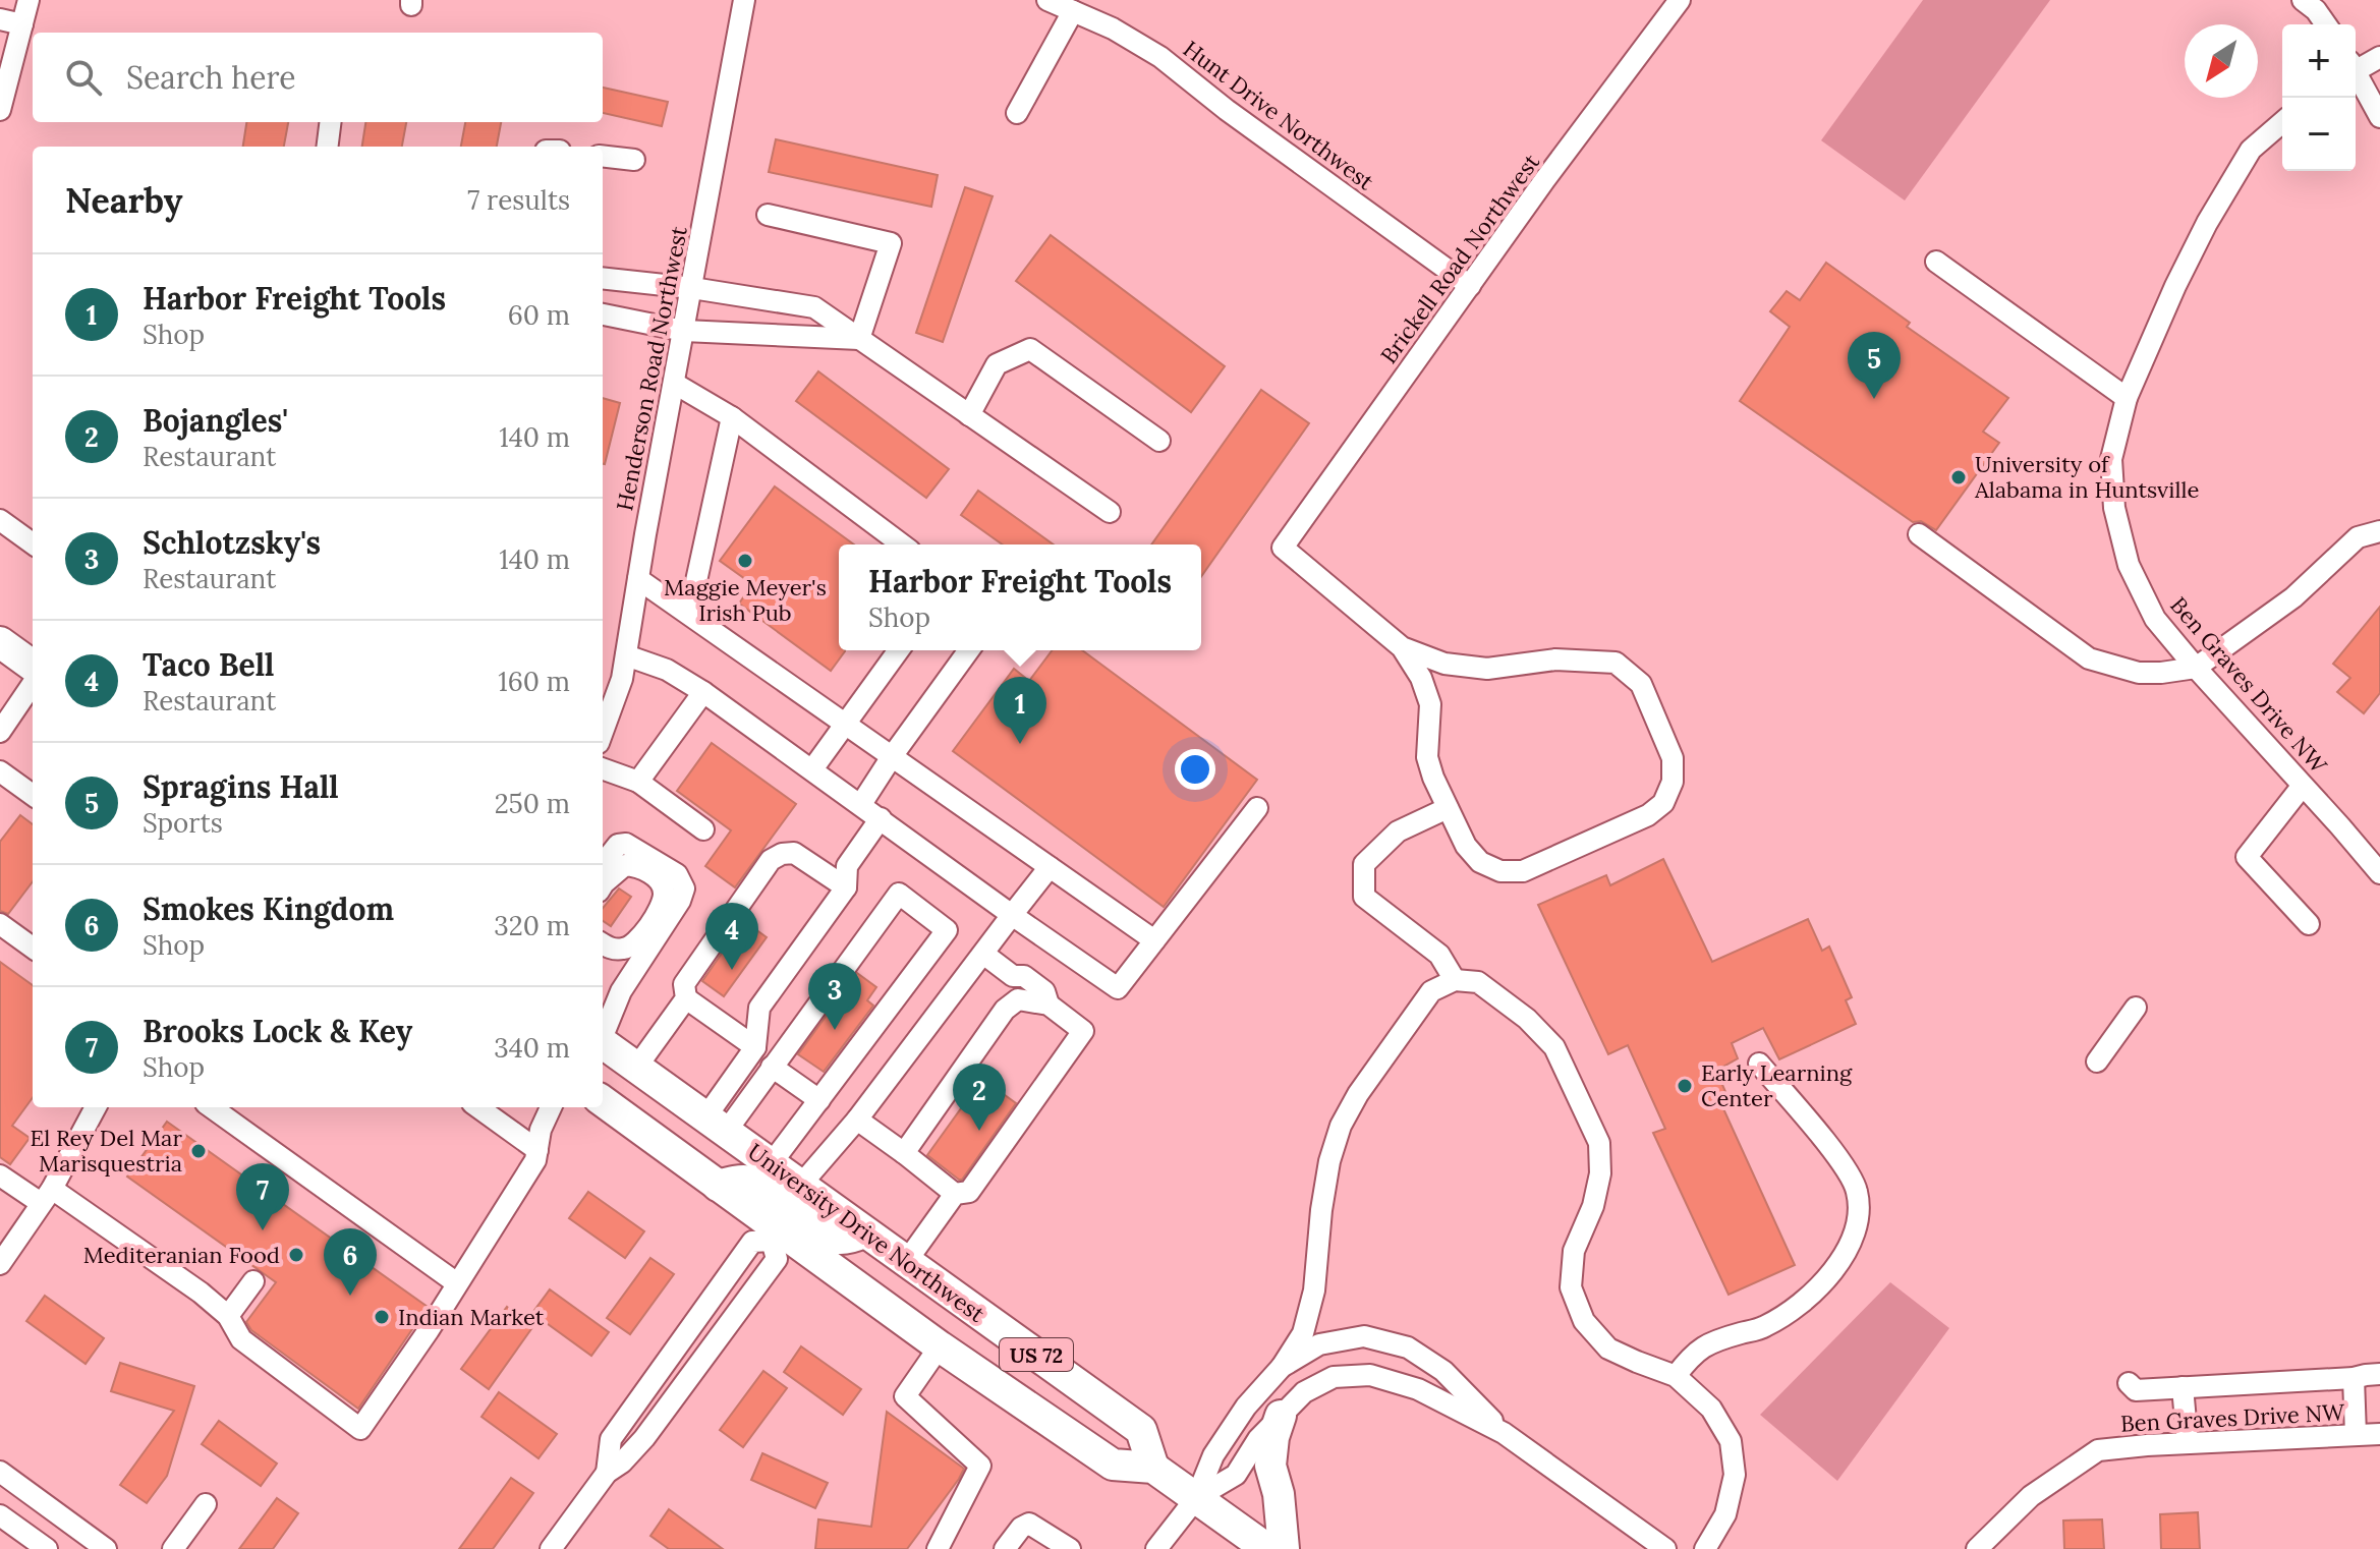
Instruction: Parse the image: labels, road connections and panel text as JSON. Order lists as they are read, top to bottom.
{
  "streets": {
    "highway": ["University Drive Northwest", "US 72"],
    "street": [
      "Hunt Drive Northwest",
      "Brickell Road Northwest",
      "Henderson Road Northwest",
      "Ben Graves Drive NW"
    ]
  },
  "crossings": [
    ["Hunt Drive Northwest", "Brickell Road Northwest"],
    ["University Drive Northwest", "US 72"]
  ],
  "places": [
    "University of Alabama in Huntsville",
    "Maggie Meyer's Irish Pub",
    "Early Learning Center",
    "El Rey Del Mar Marisquestria",
    "Mediteranian Food",
    "Indian Market"
  ],
  "north": "bottom left",
  "page": {
    "map_buttons": ["+", "−"],
    "search": "Search here",
    "heading": ["Nearby", "7 results"],
    "list": [
      {
        "mark": "1",
        "name": "Harbor Freight Tools",
        "note": "Shop",
        "value": "60 m"
      },
      {
        "mark": "2",
        "name": "Bojangles'",
        "note": "Restaurant",
        "value": "140 m"
      },
      {
        "mark": "3",
        "name": "Schlotzsky's",
        "note": "Restaurant",
        "value": "140 m"
      },
      {
        "mark": "4",
        "name": "Taco Bell",
        "note": "Restaurant",
        "value": "160 m"
      },
      {
        "mark": "5",
        "name": "Spragins Hall",
        "note": "Sports",
        "value": "250 m"
      },
      {
        "mark": "6",
        "name": "Smokes Kingdom",
        "note": "Shop",
        "value": "320 m"
      },
      {
        "mark": "7",
        "name": "Brooks Lock & Key",
        "note": "Shop",
        "value": "340 m"
      }
    ],
    "pins": [
      "5",
      "1",
      "4",
      "3",
      "2",
      "7",
      "6"
    ],
    "popup": ["Harbor Freight Tools", "Shop"]
  }
}
